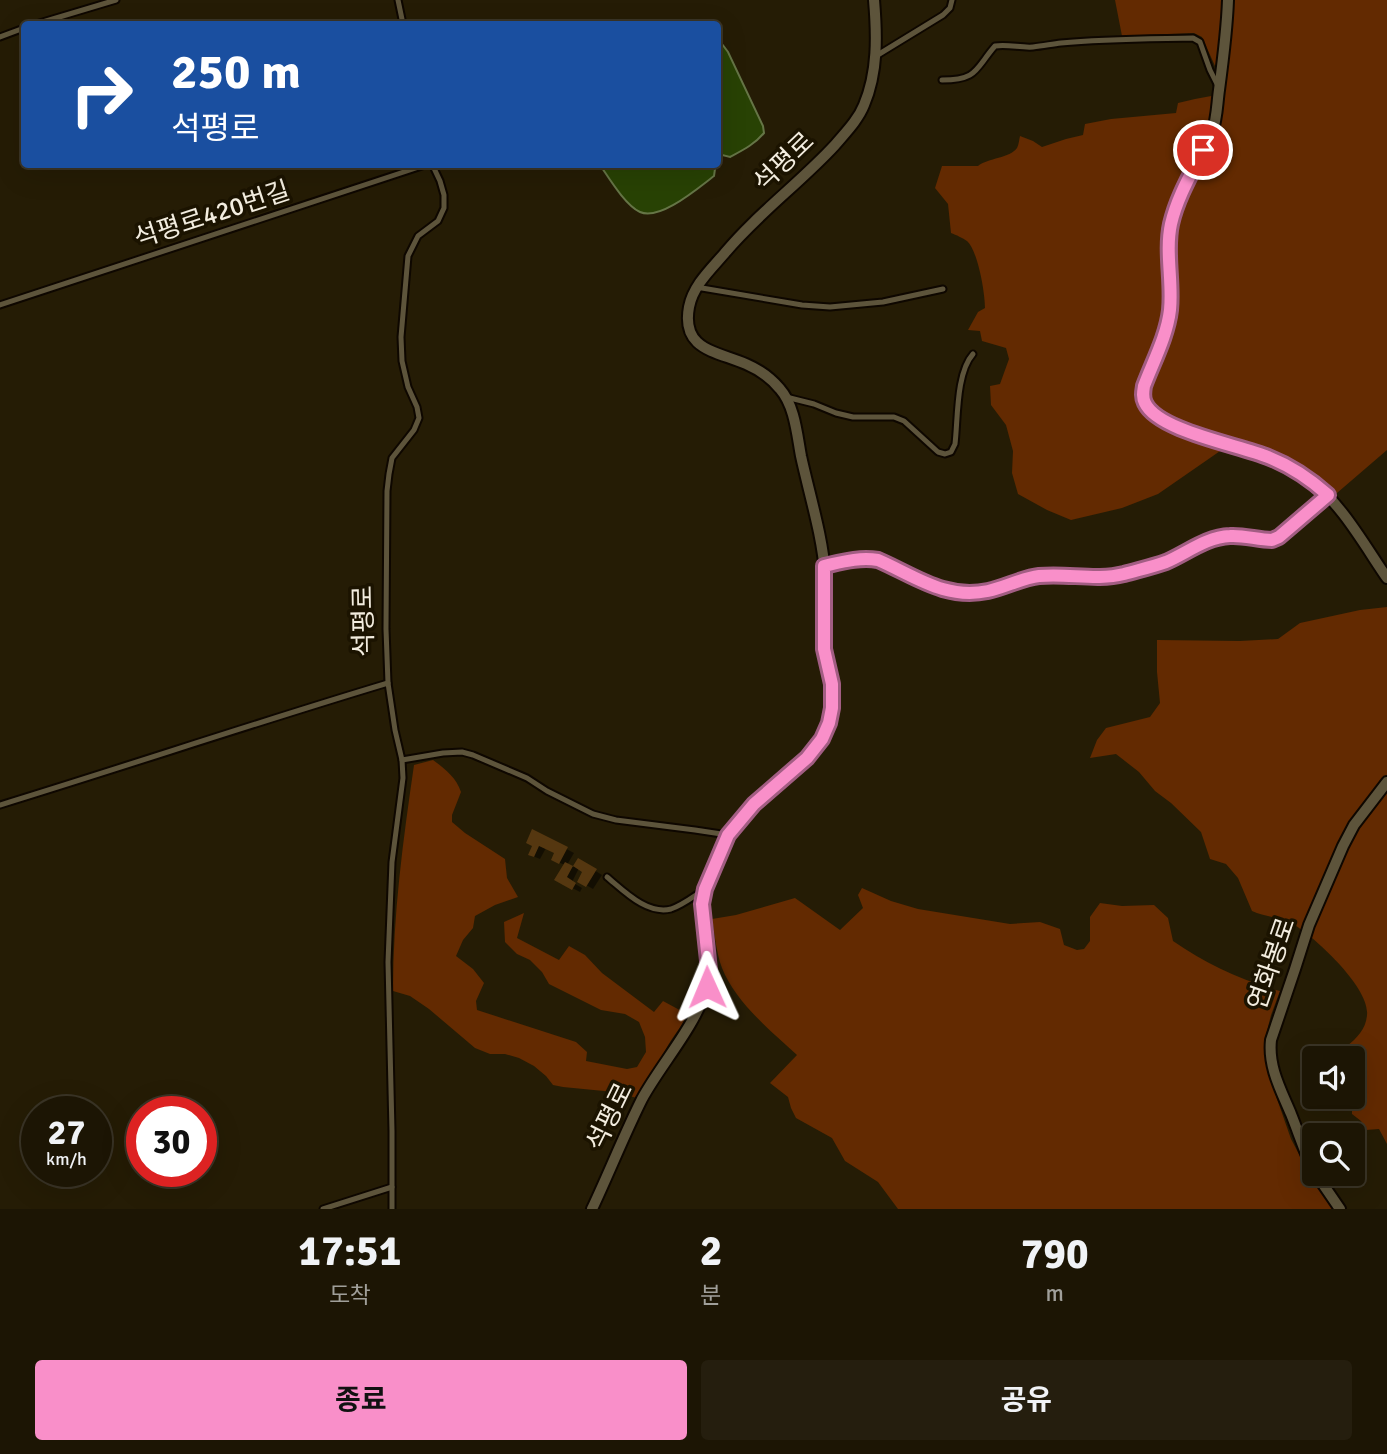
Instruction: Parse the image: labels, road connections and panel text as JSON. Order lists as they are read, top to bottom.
{
  "streets": {
    "street": ["석평로", "연화봉로"],
    "lane": ["석평로420번길"]
  },
  "page": {
    "turn": ["250 m", "석평로"],
    "speed": "27 km/h",
    "limit": "30",
    "eta": [
      "17:51",
      "도착",
      "2",
      "분",
      "790",
      "m"
    ],
    "buttons": ["종료", "공유"]
  }
}
